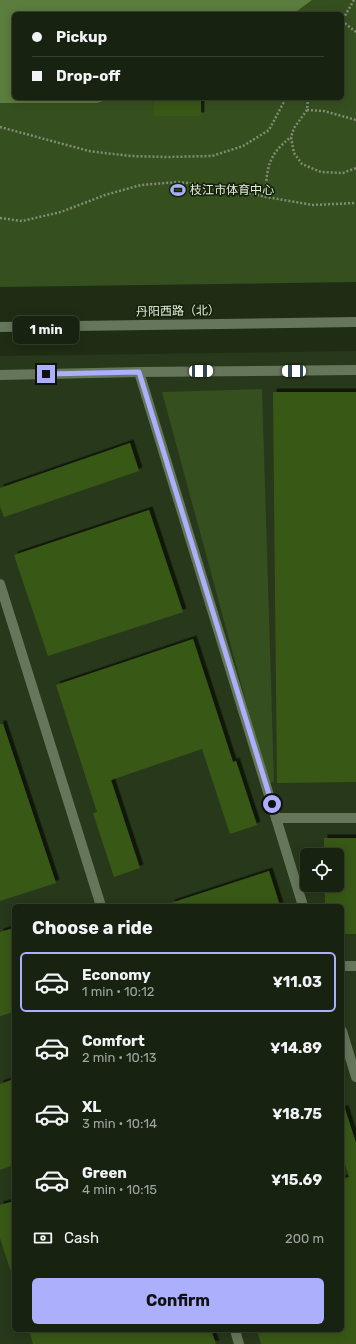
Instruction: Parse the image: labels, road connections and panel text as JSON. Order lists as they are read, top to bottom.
{
  "streets": {
    "street": ["丹阳西路（北）"]
  },
  "places": {
    "sports": ["枝江市体育中心"]
  },
  "page": {
    "banner": ["Pickup", "Drop-off"],
    "bubble": "1 min",
    "heading": "Choose a ride",
    "list": [
      {
        "name": "Economy",
        "note": "1 min · 10:12",
        "value": "¥11.03"
      },
      {
        "name": "Comfort",
        "note": "2 min · 10:13",
        "value": "¥14.89"
      },
      {
        "name": "XL",
        "note": "3 min · 10:14",
        "value": "¥18.75"
      },
      {
        "name": "Green",
        "note": "4 min · 10:15",
        "value": "¥15.69"
      }
    ],
    "pay": ["Cash", "200 m"],
    "buttons": "Confirm"
  }
}
